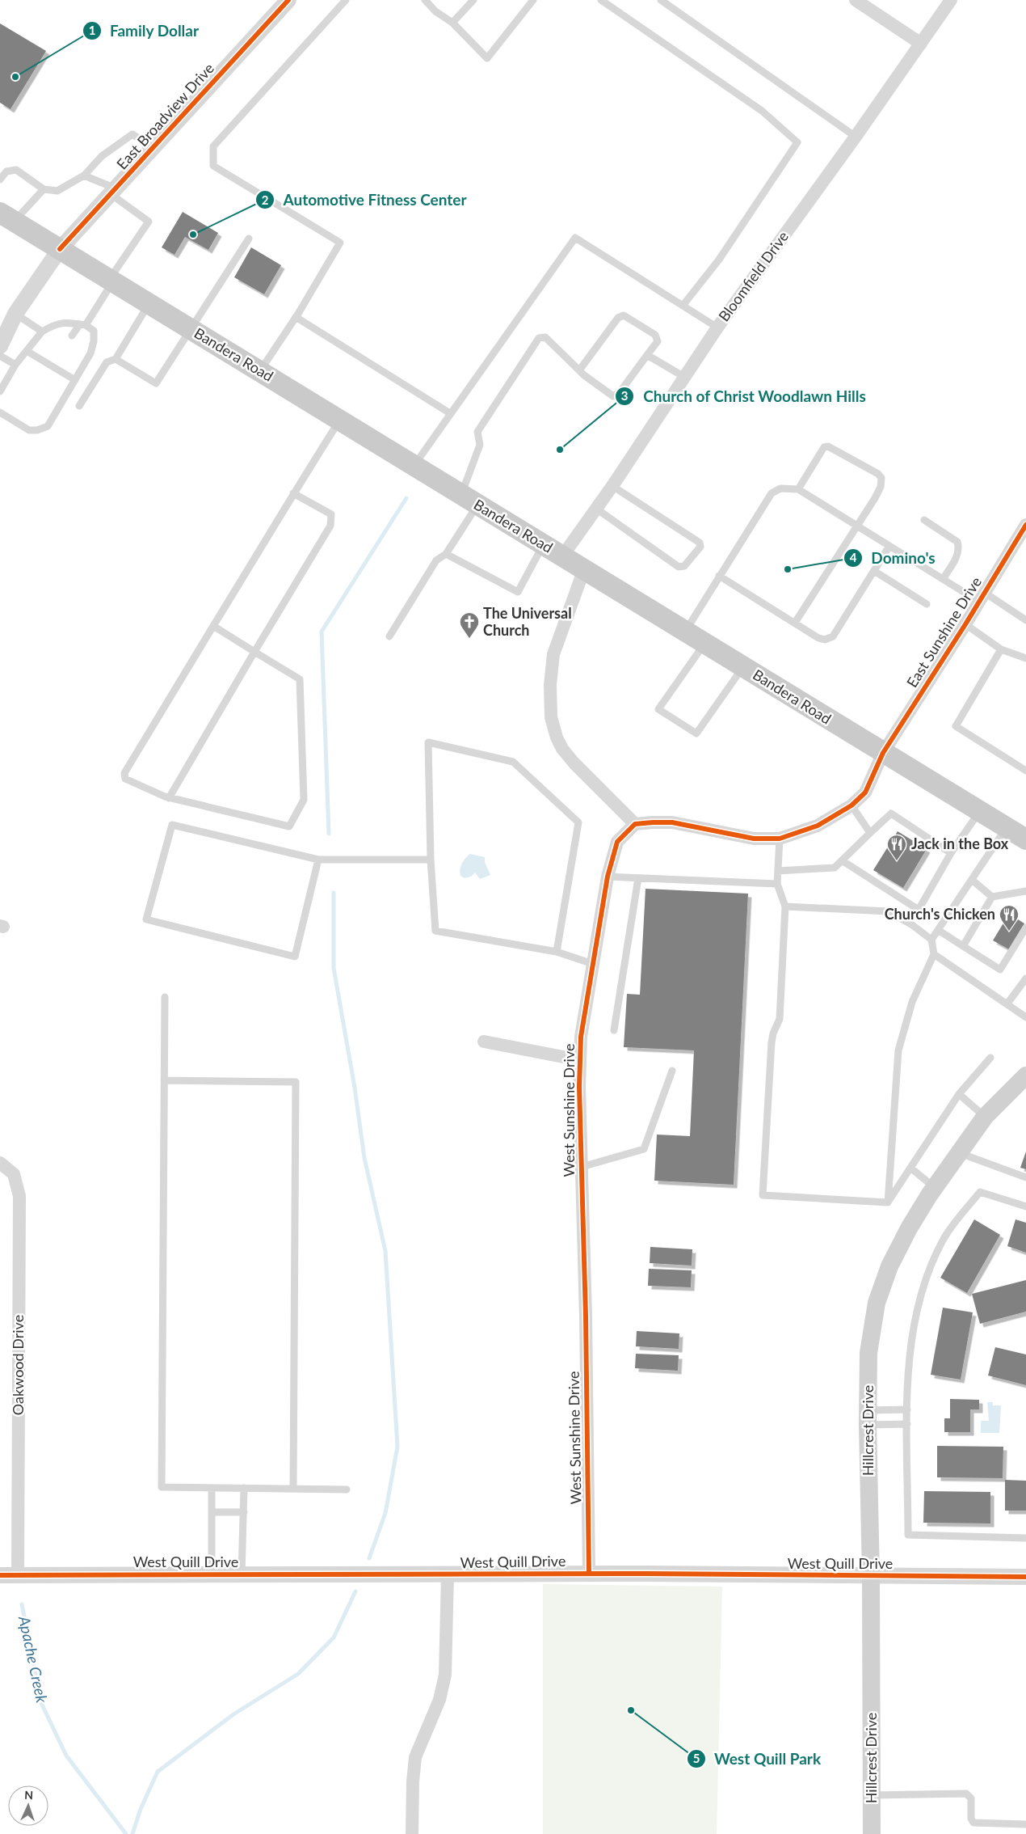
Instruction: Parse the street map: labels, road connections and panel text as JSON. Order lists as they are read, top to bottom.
{
  "streets": {
    "main road": ["Bandera Road", "Hillcrest Drive"],
    "street": [
      "East Broadview Drive",
      "Bloomfield Drive",
      "East Sunshine Drive",
      "West Sunshine Drive",
      "Oakwood Drive",
      "West Quill Drive"
    ]
  },
  "crossings": [
    ["East Broadview Drive", "Bandera Road"],
    ["Bloomfield Drive", "Bandera Road"],
    ["Bandera Road", "East Sunshine Drive"],
    ["West Sunshine Drive", "West Quill Drive"],
    ["Oakwood Drive", "West Quill Drive"],
    ["Hillcrest Drive", "West Quill Drive"]
  ],
  "water": ["Apache Creek"],
  "places": {
    "other": [
      "Family Dollar",
      "Automotive Fitness Center",
      "Church of Christ Woodlawn Hills",
      "Domino's",
      "West Quill Park"
    ],
    "church": ["The Universal Church"],
    "restaurant": ["Jack in the Box", "Church's Chicken"]
  },
  "north": "top"
}
